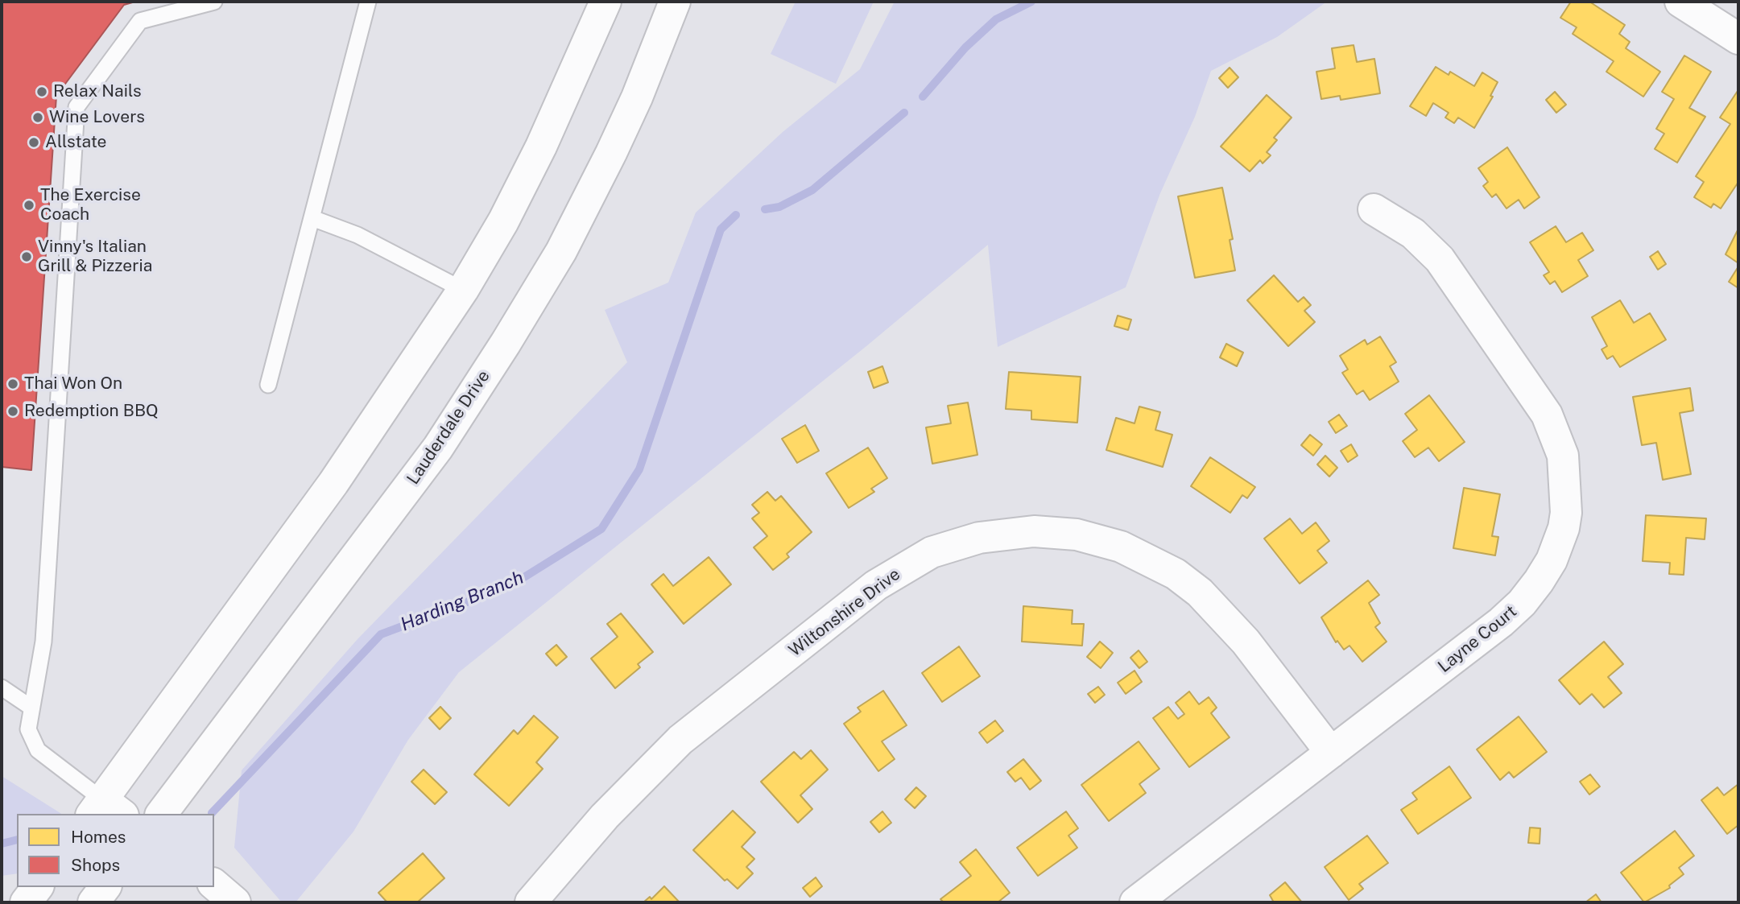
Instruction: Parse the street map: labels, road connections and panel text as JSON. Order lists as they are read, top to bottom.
{
  "streets": {
    "street": ["Lauderdale Drive", "Wiltonshire Drive", "Layne Court"]
  },
  "crossings": [
    ["Wiltonshire Drive", "Layne Court"]
  ],
  "water": ["Harding Branch"],
  "places": [
    "Relax Nails",
    "Wine Lovers",
    "Allstate",
    "The Exercise Coach",
    "Vinny's Italian Grill & Pizzeria",
    "Thai Won On",
    "Redemption BBQ"
  ],
  "legend": ["Homes", "Shops"]
}
